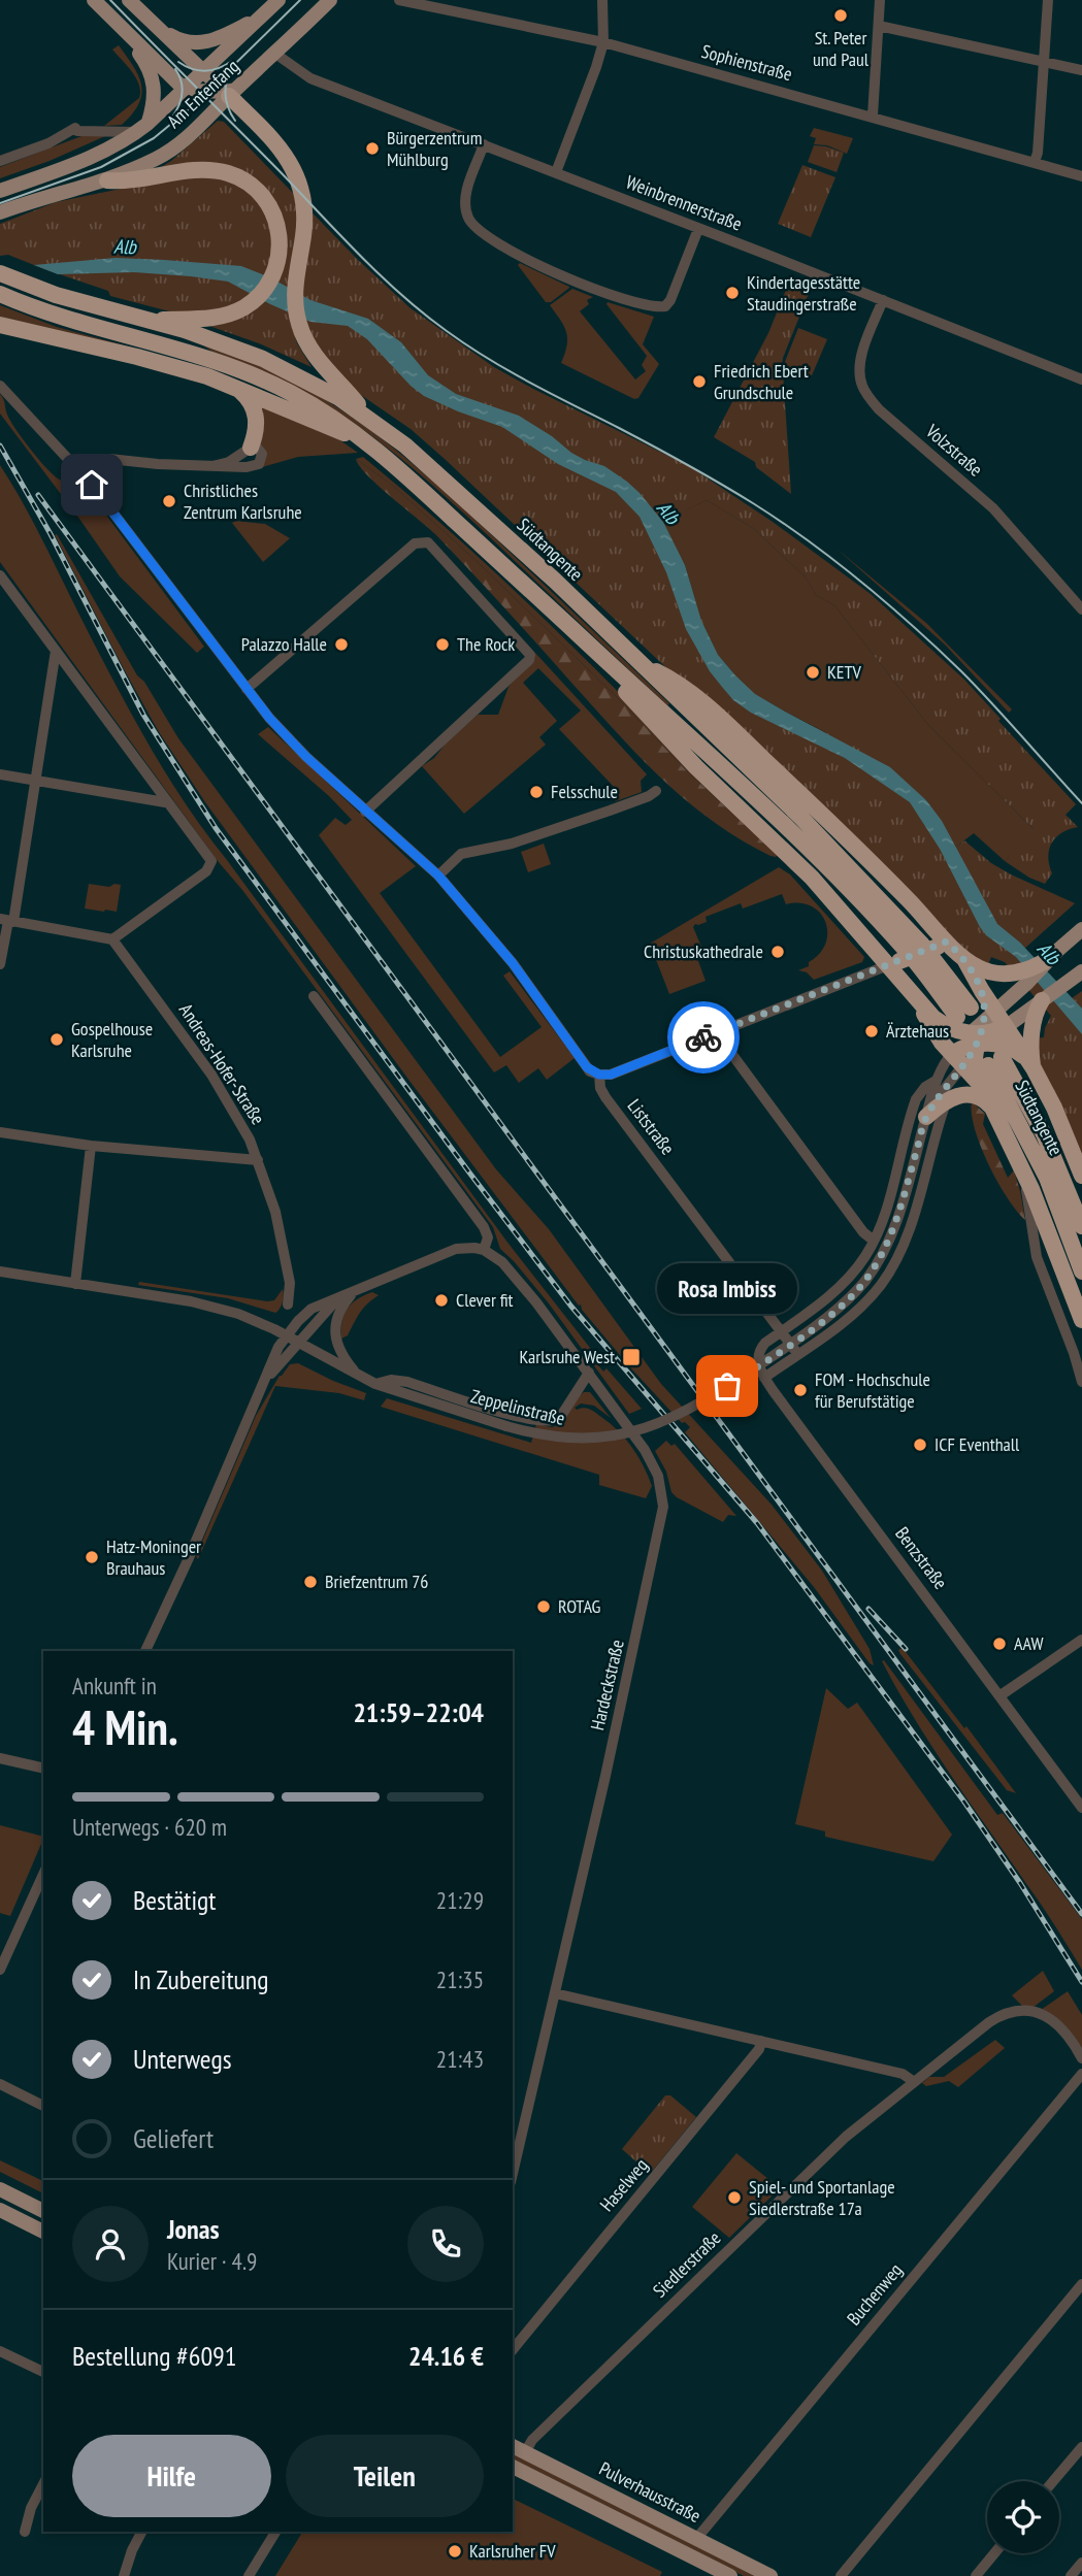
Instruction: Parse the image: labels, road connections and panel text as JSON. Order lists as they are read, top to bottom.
{
  "streets": {
    "highway": ["Südtangente"],
    "main road": ["Am Entenfang", "Pulverhausstraße"],
    "street": [
      "Sophienstraße",
      "Weinbrennerstraße",
      "Volzstraße",
      "Andreas-Hofer-Straße",
      "Liststraße",
      "Zeppelinstraße",
      "Benzstraße",
      "Hardeckstraße",
      "Haselweg",
      "Siedlerstraße",
      "Buchenweg"
    ]
  },
  "crossings": [
    ["Am Entenfang", "Weinbrennerstraße"],
    ["Weinbrennerstraße", "Volzstraße"],
    ["Zeppelinstraße", "Hardeckstraße"],
    ["Siedlerstraße", "Pulverhausstraße"],
    ["Buchenweg", "Pulverhausstraße"]
  ],
  "water": ["Alb"],
  "places": {
    "other": [
      "St. Peter und Paul",
      "Bürgerzentrum Mühlburg",
      "Kindertagesstätte Staudingerstraße",
      "Friedrich Ebert Grundschule",
      "Christliches Zentrum Karlsruhe",
      "Palazzo Halle",
      "The Rock",
      "KETV",
      "Felsschule",
      "Christuskathedrale",
      "Ärztehaus",
      "Gospelhouse Karlsruhe",
      "Clever fit",
      "Rosa Imbiss",
      "FOM - Hochschule für Berufstätige",
      "ICF Eventhall",
      "Hatz-Moninger Brauhaus",
      "Briefzentrum 76",
      "ROTAG",
      "AAW",
      "Spiel- und Sportanlage Siedlerstraße 17a",
      "Karlsruher FV"
    ],
    "transit": ["Karlsruhe West"]
  },
  "page": {
    "bubble": "Rosa Imbiss",
    "heading": ["4 Min.", "Ankunft in", "21:59–22:04"],
    "panel": [
      "Jonas",
      "Kurier · 4.9",
      "Bestellung #6091",
      "24.16 €"
    ],
    "bar": "Unterwegs · 620 m",
    "list": [
      ["Bestätigt", "21:29"],
      ["In Zubereitung", "21:35"],
      ["Unterwegs", "21:43"],
      "Geliefert"
    ],
    "buttons": ["Hilfe", "Teilen"]
  }
}
